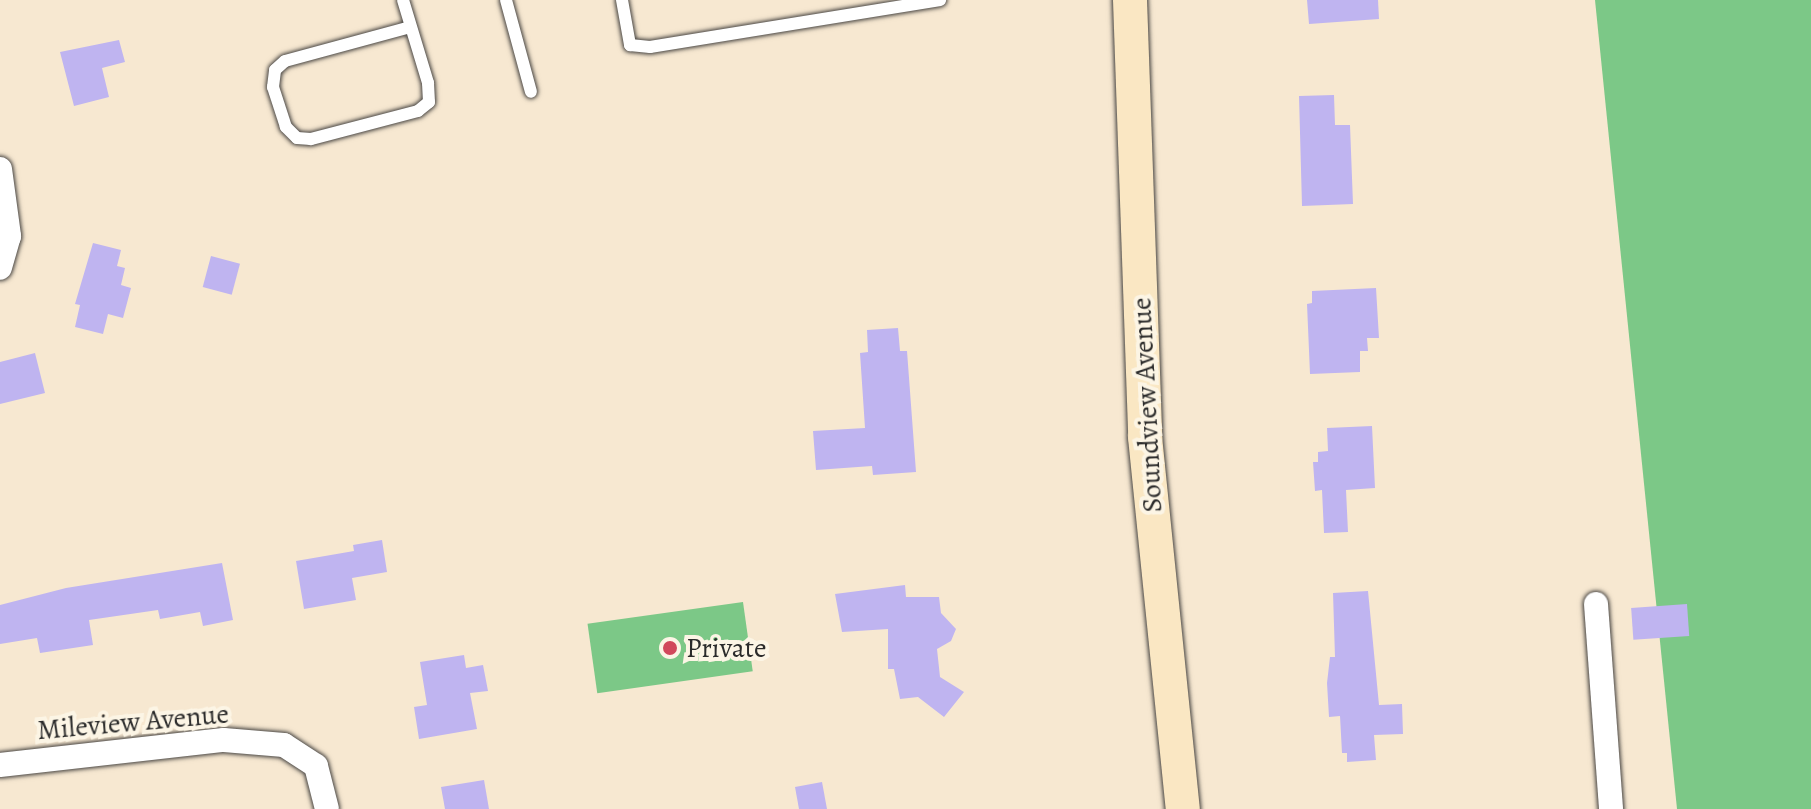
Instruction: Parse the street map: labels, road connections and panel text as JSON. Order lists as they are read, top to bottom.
{
  "streets": {
    "street": ["Soundview Avenue", "Mileview Avenue"]
  },
  "places": ["Private"]
}
